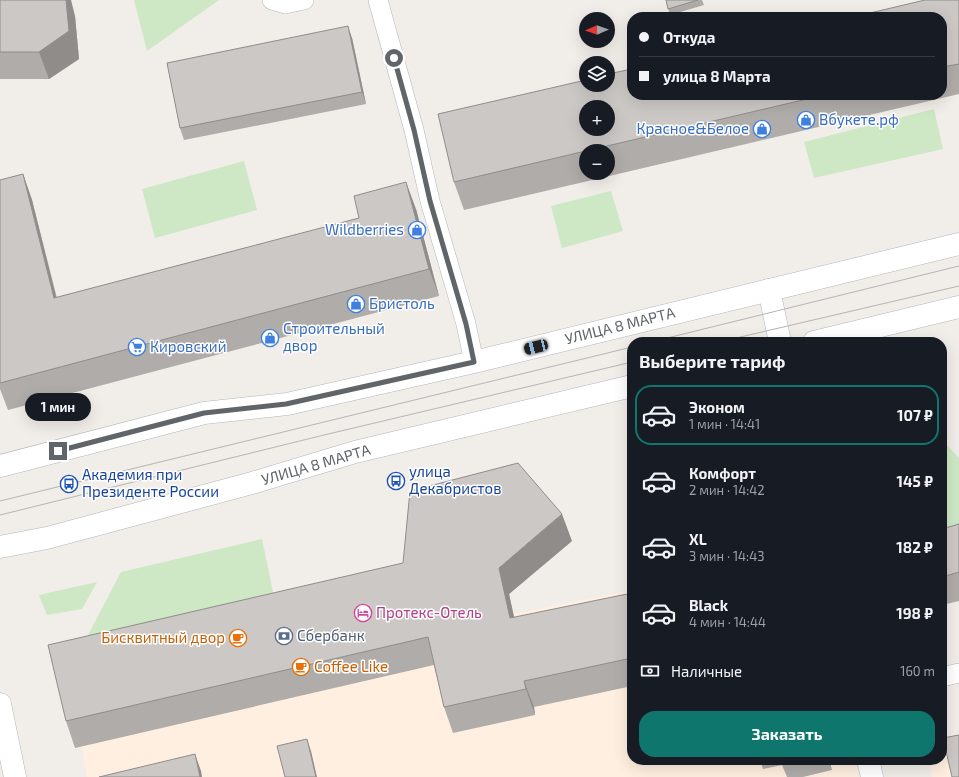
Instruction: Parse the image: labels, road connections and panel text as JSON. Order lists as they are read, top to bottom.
{
  "streets": {
    "main road": ["УЛИЦА 8 МАРТА"]
  },
  "places": {
    "shop": [
      "Вбукете.рф",
      "Красное&Белое",
      "Wildberries",
      "Бристоль",
      "Строительный двор"
    ],
    "supermarket": ["Кировский"],
    "bus stop": ["улица Декабристов", "Академия при Президенте России"],
    "hotel": ["Протекс-Отель"],
    "bank": ["Сбербанк"],
    "cafe": ["Бисквитный двор", "Coffee Like"]
  },
  "north": "left",
  "page": {
    "map_buttons": ["+", "−"],
    "banner": ["Откуда", "улица 8 Марта"],
    "heading": "Выберите тариф",
    "list": [
      {
        "name": "Эконом",
        "note": "1 мин · 14:41",
        "value": "107 ₽"
      },
      {
        "name": "Комфорт",
        "note": "2 мин · 14:42",
        "value": "145 ₽"
      },
      {
        "name": "XL",
        "note": "3 мин · 14:43",
        "value": "182 ₽"
      },
      {
        "name": "Black",
        "note": "4 мин · 14:44",
        "value": "198 ₽"
      }
    ],
    "bubble": "1 мин",
    "pay": ["Наличные", "160 m"],
    "buttons": "Заказать"
  }
}
